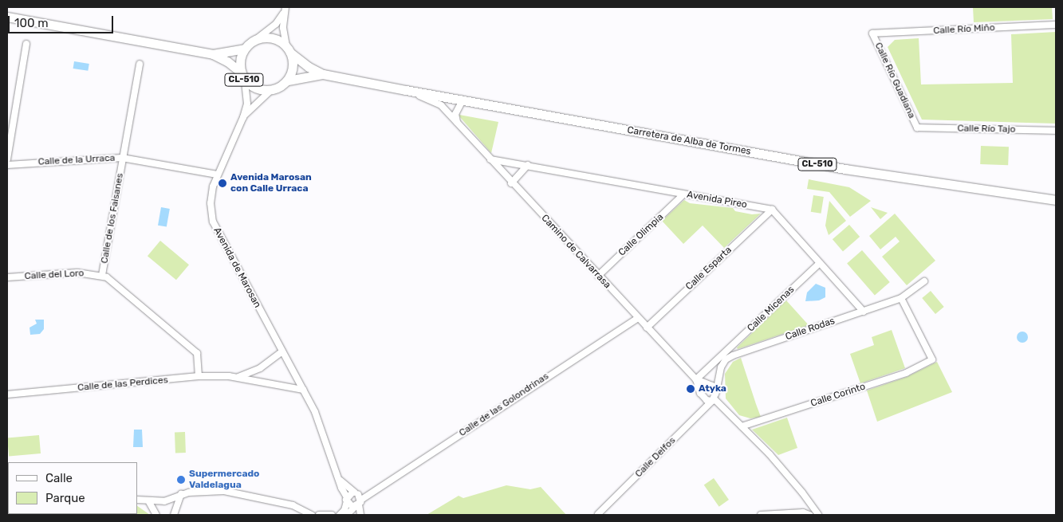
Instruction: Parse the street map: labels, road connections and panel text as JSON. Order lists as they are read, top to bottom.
{
  "streets": {
    "main road": ["CL-510", "Carretera de Alba de Tormes"],
    "street": [
      "Calle Río Miño",
      "Calle Río Guadiana",
      "Calle Río Tajo",
      "Calle de la Urraca",
      "Avenida Pireo",
      "Calle de los Faisanes",
      "Calle Olimpia",
      "Camino de Calvarrasa",
      "Avenida de Marosan",
      "Calle Esparta",
      "Calle del Loro",
      "Calle Micenas",
      "Calle Rodas",
      "Calle de las Perdices",
      "Calle Corinto",
      "Calle de las Golondrinas",
      "Calle Delfos"
    ]
  },
  "crossings": [
    ["Calle Río Miño", "Calle Río Guadiana"],
    ["CL-510", "Carretera de Alba de Tormes"],
    ["CL-510", "Avenida de Marosan"],
    ["Calle Río Guadiana", "Calle Río Tajo"],
    ["Carretera de Alba de Tormes", "Camino de Calvarrasa"],
    ["Carretera de Alba de Tormes", "Avenida de Marosan"],
    ["Calle de la Urraca", "Calle de los Faisanes"],
    ["Calle de la Urraca", "Avenida de Marosan"],
    ["Avenida Pireo", "Calle Olimpia"],
    ["Avenida Pireo", "Camino de Calvarrasa"],
    ["Avenida Pireo", "Calle Esparta"],
    ["Calle de los Faisanes", "Calle del Loro"],
    ["Calle de los Faisanes", "Calle de las Perdices"],
    ["Calle Olimpia", "Camino de Calvarrasa"],
    ["Camino de Calvarrasa", "Calle Esparta"],
    ["Camino de Calvarrasa", "Calle Micenas"],
    ["Camino de Calvarrasa", "Calle de las Golondrinas"],
    ["Camino de Calvarrasa", "Calle Delfos"],
    ["Avenida de Marosan", "Calle de las Perdices"],
    ["Calle Micenas", "Calle Rodas"],
    ["Calle Rodas", "Calle Corinto"]
  ],
  "places": ["Avenida Marosan con Calle Urraca", "Atyka", "Supermercado Valdelagua"],
  "legend": ["Calle", "Parque"],
  "scale_bar": "100 m"
}
